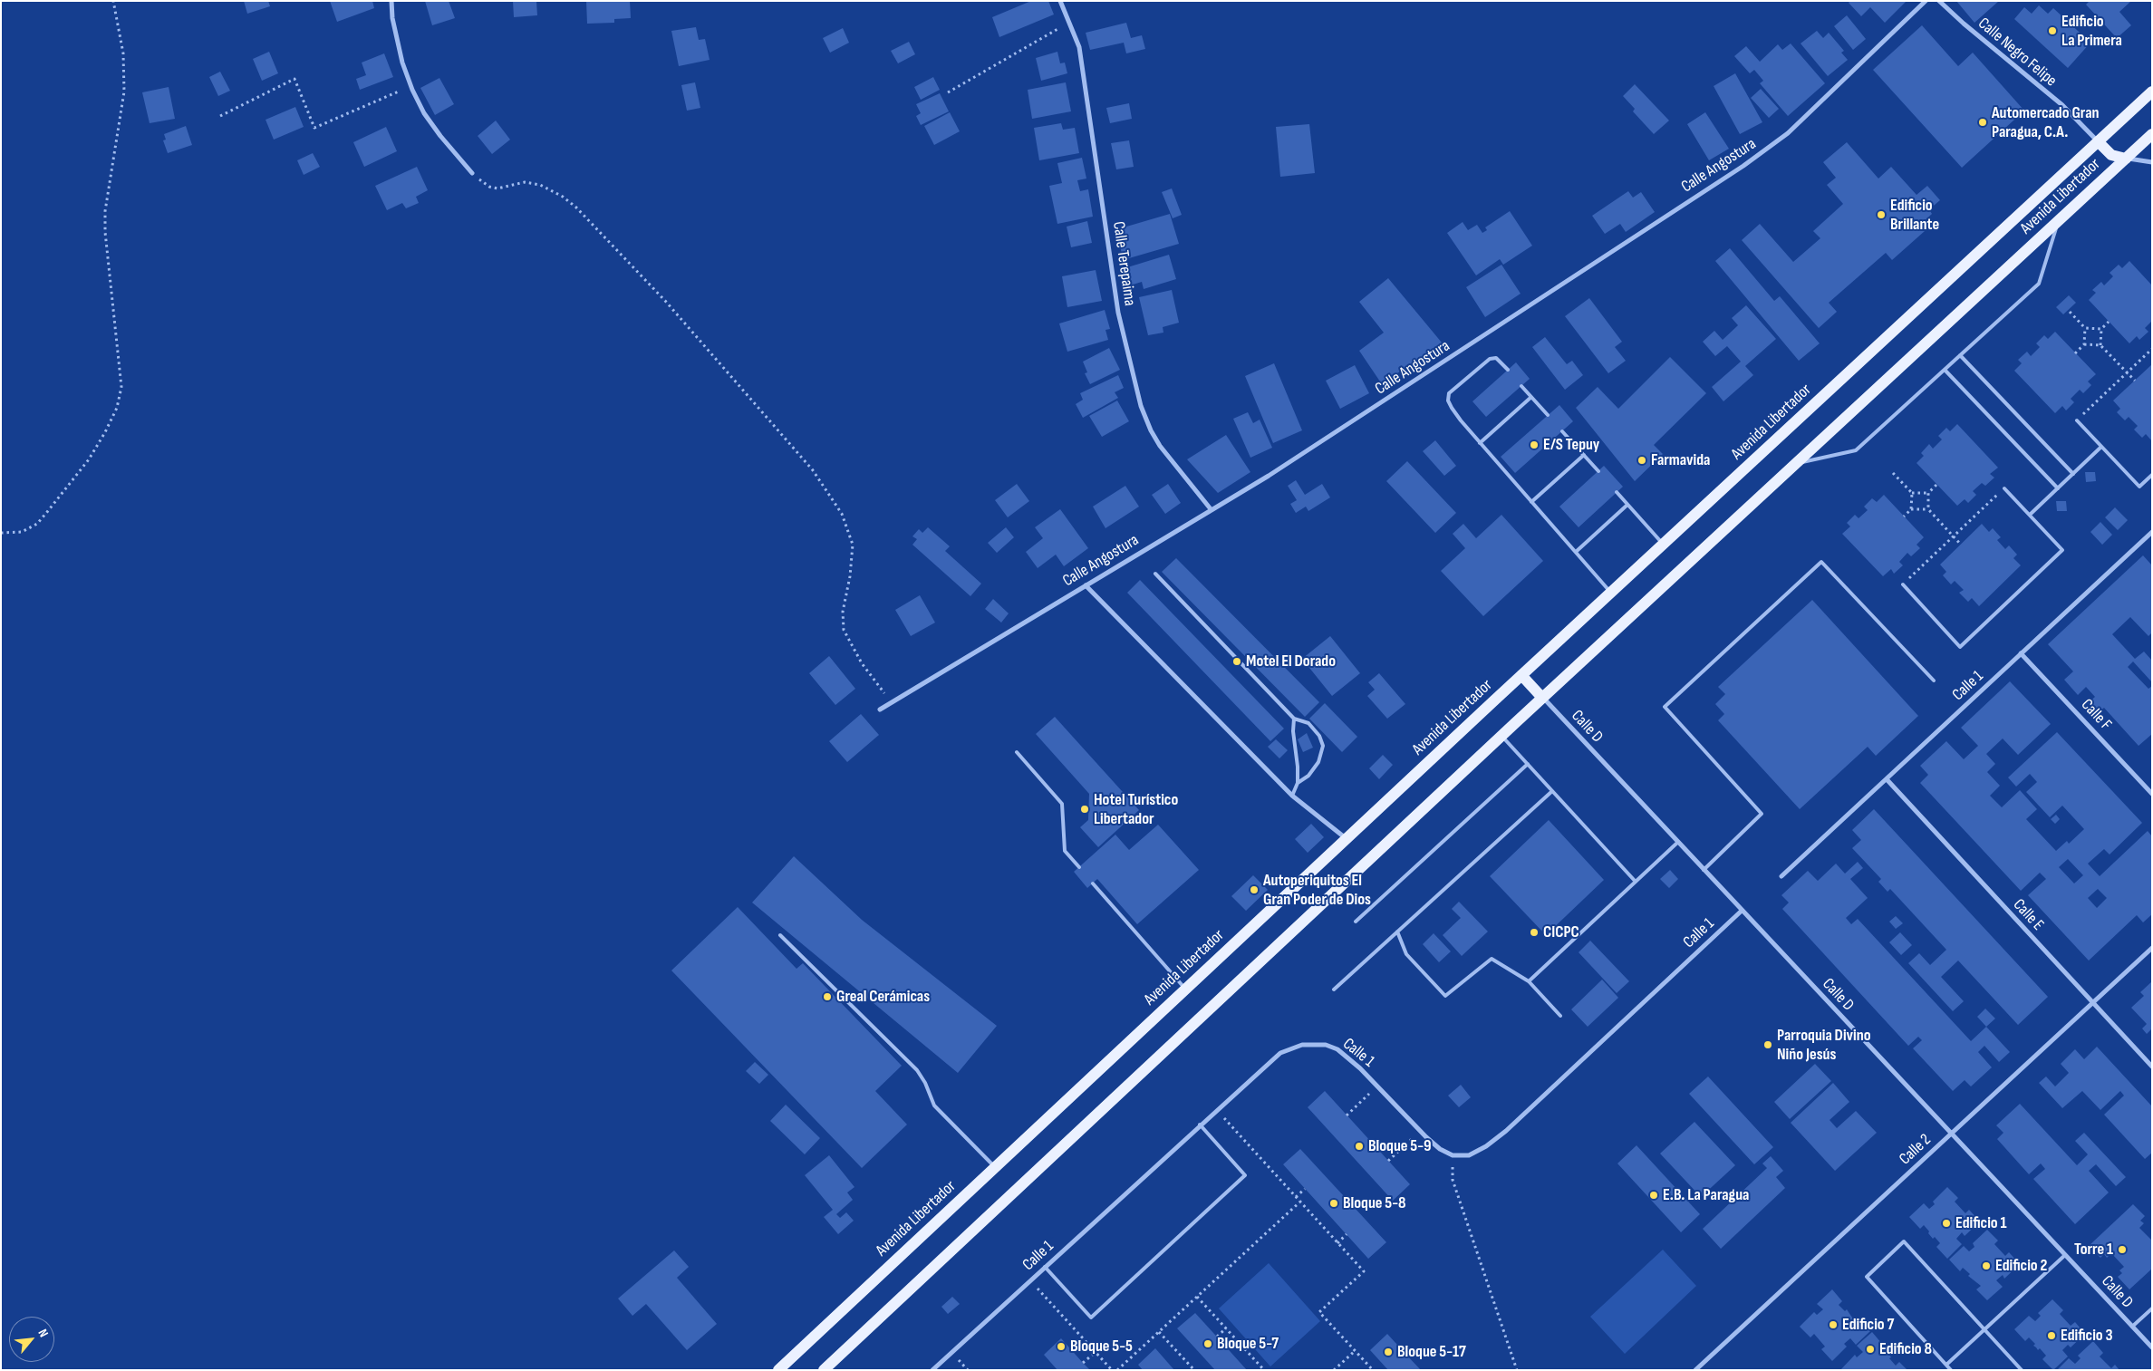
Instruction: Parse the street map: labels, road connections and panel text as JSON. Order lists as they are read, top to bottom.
{
  "streets": {
    "main road": ["Avenida Libertador"],
    "street": [
      "Calle Negro Felipe",
      "Calle Angostura",
      "Calle Terepaima",
      "Calle 1",
      "Calle F",
      "Calle D",
      "Calle E",
      "Calle 2"
    ]
  },
  "crossings": [
    ["Calle Negro Felipe", "Avenida Libertador"],
    ["Calle Angostura", "Calle Terepaima"],
    ["Avenida Libertador", "Calle D"],
    ["Calle 1", "Calle F"],
    ["Calle 1", "Calle D"],
    ["Calle 1", "Calle E"],
    ["Calle D", "Calle 2"],
    ["Calle E", "Calle 2"]
  ],
  "places": [
    "Edificio La Primera",
    "Automercado Gran Paragua, C.A.",
    "Edificio Brillante",
    "E/S Tepuy",
    "Farmavida",
    "Motel El Dorado",
    "Hotel Turístico Libertador",
    "Autoperiquitos El Gran Poder de Dios",
    "CICPC",
    "Greal Cerámicas",
    "Parroquia Divino Niño Jesús",
    "Bloque 5-9",
    "E.B. La Paragua",
    "Bloque 5-8",
    "Edificio 1",
    "Torre 1",
    "Edificio 2",
    "Edificio 7",
    "Edificio 3",
    "Bloque 5-7",
    "Bloque 5-5",
    "Edificio 8",
    "Bloque 5-17"
  ],
  "north": "top right"
}
